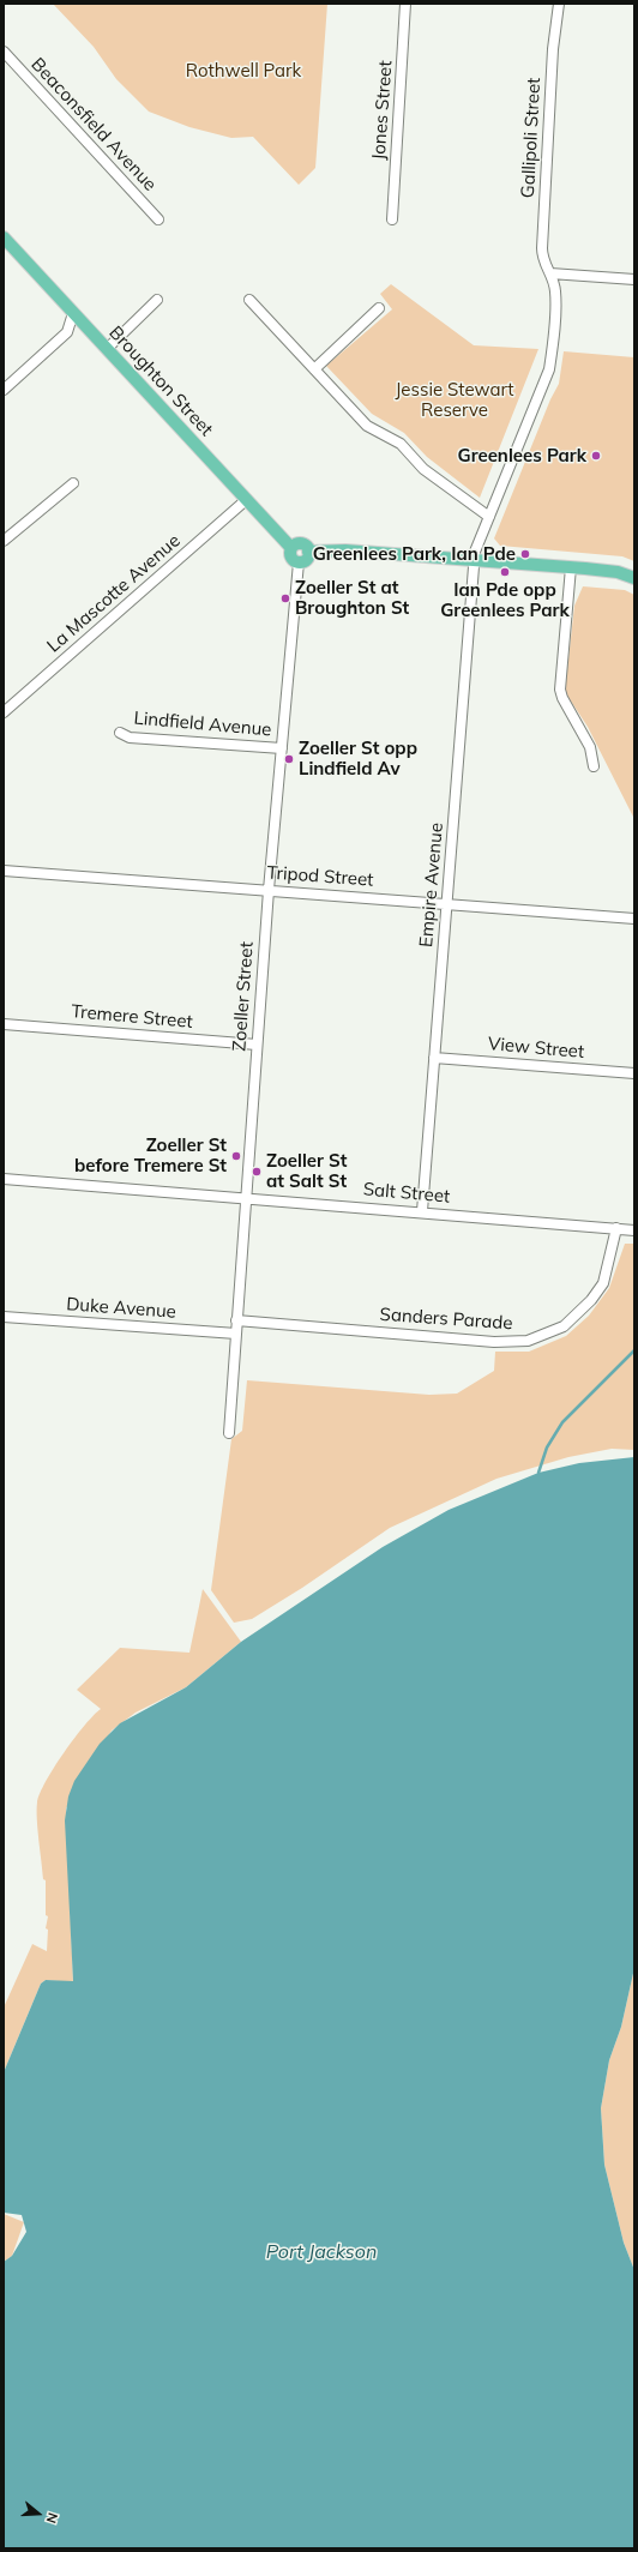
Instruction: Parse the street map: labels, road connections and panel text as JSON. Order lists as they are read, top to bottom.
{
  "streets": {
    "main road": ["Broughton Street"],
    "street": [
      "Jones Street",
      "Beaconsfield Avenue",
      "Gallipoli Street",
      "La Mascotte Avenue",
      "Lindfield Avenue",
      "Tripod Street",
      "Empire Avenue",
      "Zoeller Street",
      "Tremere Street",
      "View Street",
      "Salt Street",
      "Duke Avenue",
      "Sanders Parade"
    ]
  },
  "crossings": [
    ["Gallipoli Street", "Empire Avenue"],
    ["Broughton Street", "La Mascotte Avenue"],
    ["Broughton Street", "Zoeller Street"],
    ["Lindfield Avenue", "Zoeller Street"],
    ["Tripod Street", "Empire Avenue"],
    ["Tripod Street", "Zoeller Street"],
    ["Empire Avenue", "View Street"],
    ["Empire Avenue", "Salt Street"],
    ["Zoeller Street", "Tremere Street"],
    ["Zoeller Street", "Salt Street"],
    ["Zoeller Street", "Duke Avenue"],
    ["Zoeller Street", "Sanders Parade"],
    ["Salt Street", "Sanders Parade"]
  ],
  "water": ["Port Jackson"],
  "parks": ["Rothwell Park", "Jessie Stewart Reserve"],
  "places": [
    "Greenlees Park",
    "Greenlees Park, Ian Pde",
    "Ian Pde opp Greenlees Park",
    "Zoeller St at Broughton St",
    "Zoeller St opp Lindfield Av",
    "Zoeller St before Tremere St",
    "Zoeller St at Salt St"
  ],
  "north": "right"
}
